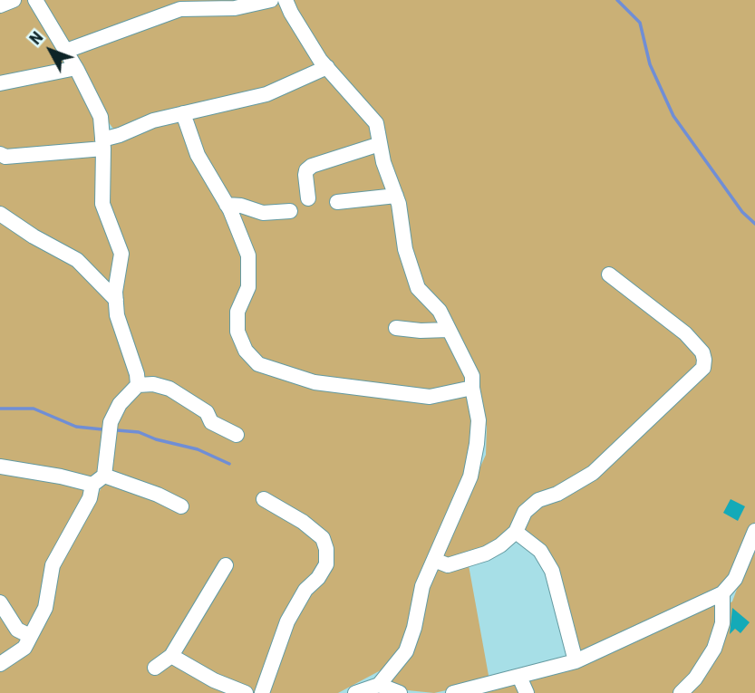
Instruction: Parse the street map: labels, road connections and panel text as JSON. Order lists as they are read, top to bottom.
{
  "north": "top left"
}
